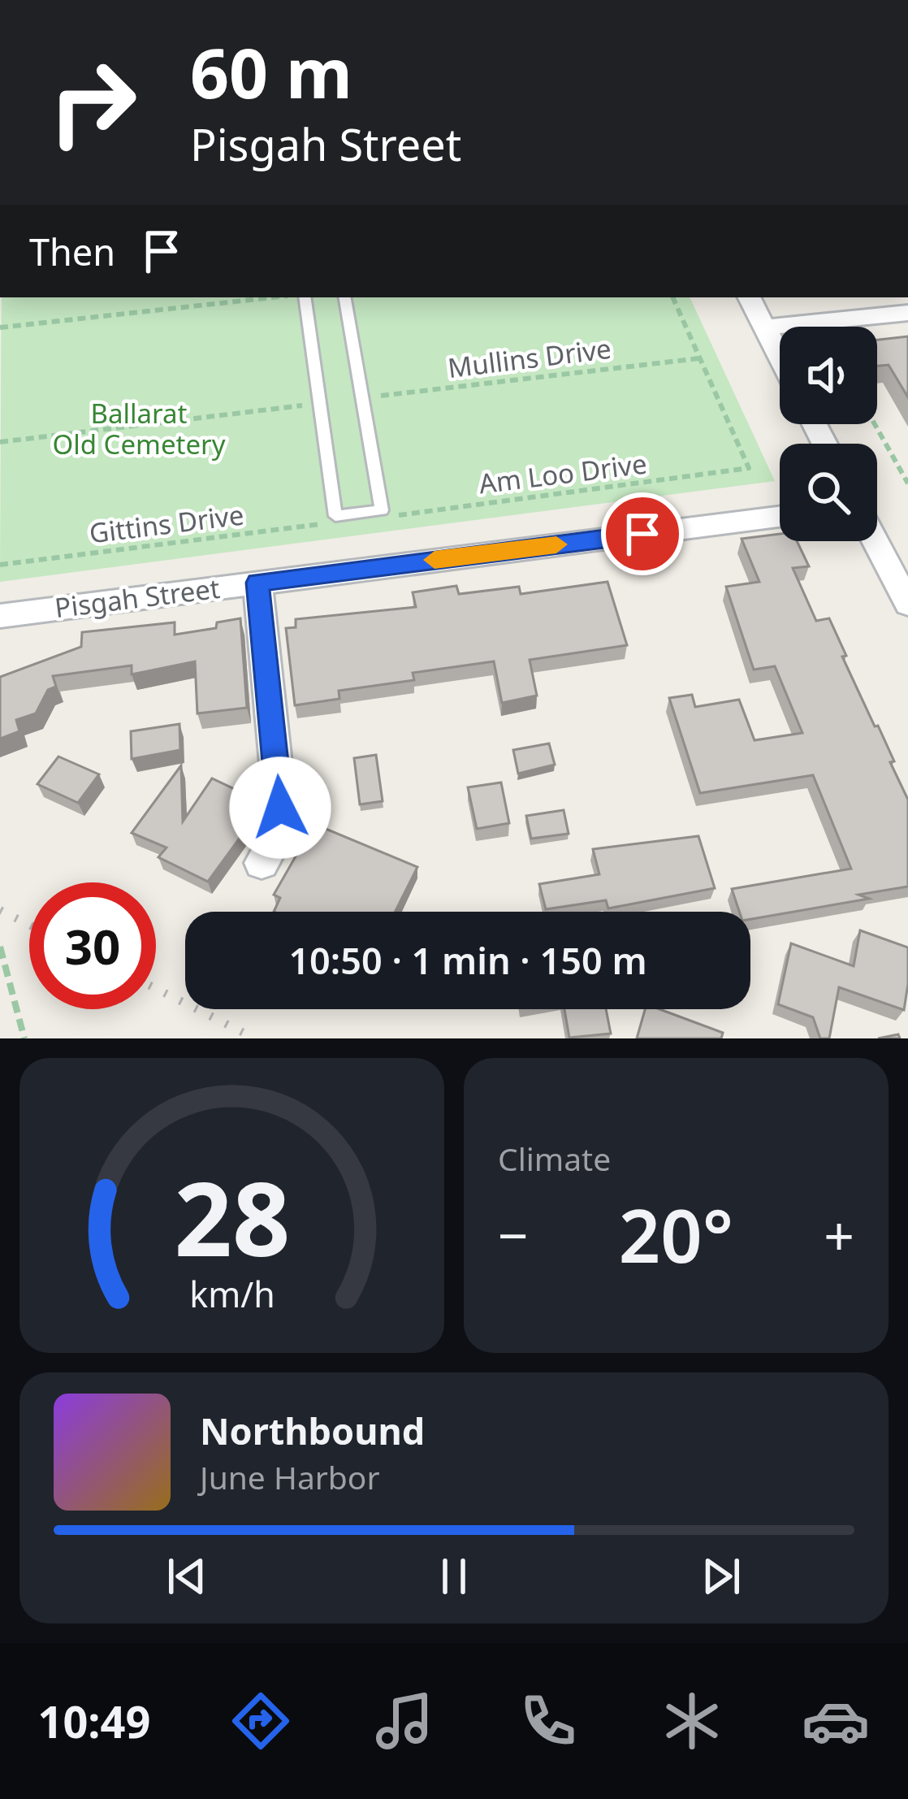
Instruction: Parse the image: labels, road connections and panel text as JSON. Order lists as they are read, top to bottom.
{
  "streets": {
    "street": ["Pisgah Street"],
    "path": ["Mullins Drive", "Am Loo Drive", "Gittins Drive"]
  },
  "crossings": [
    ["Mullins Drive", "Am Loo Drive"]
  ],
  "parks": ["Ballarat Old Cemetery"],
  "page": {
    "turn": ["60 m", "Pisgah Street"],
    "then": "Then",
    "limit": "30",
    "trip": "10:50 · 1 min · 150 m",
    "tile": "Climate",
    "heat": ["−", "20°", "+"],
    "song": ["Northbound", "June Harbor"],
    "tabs": "10:49",
    "gauge": ["28", "km/h"]
  }
}
